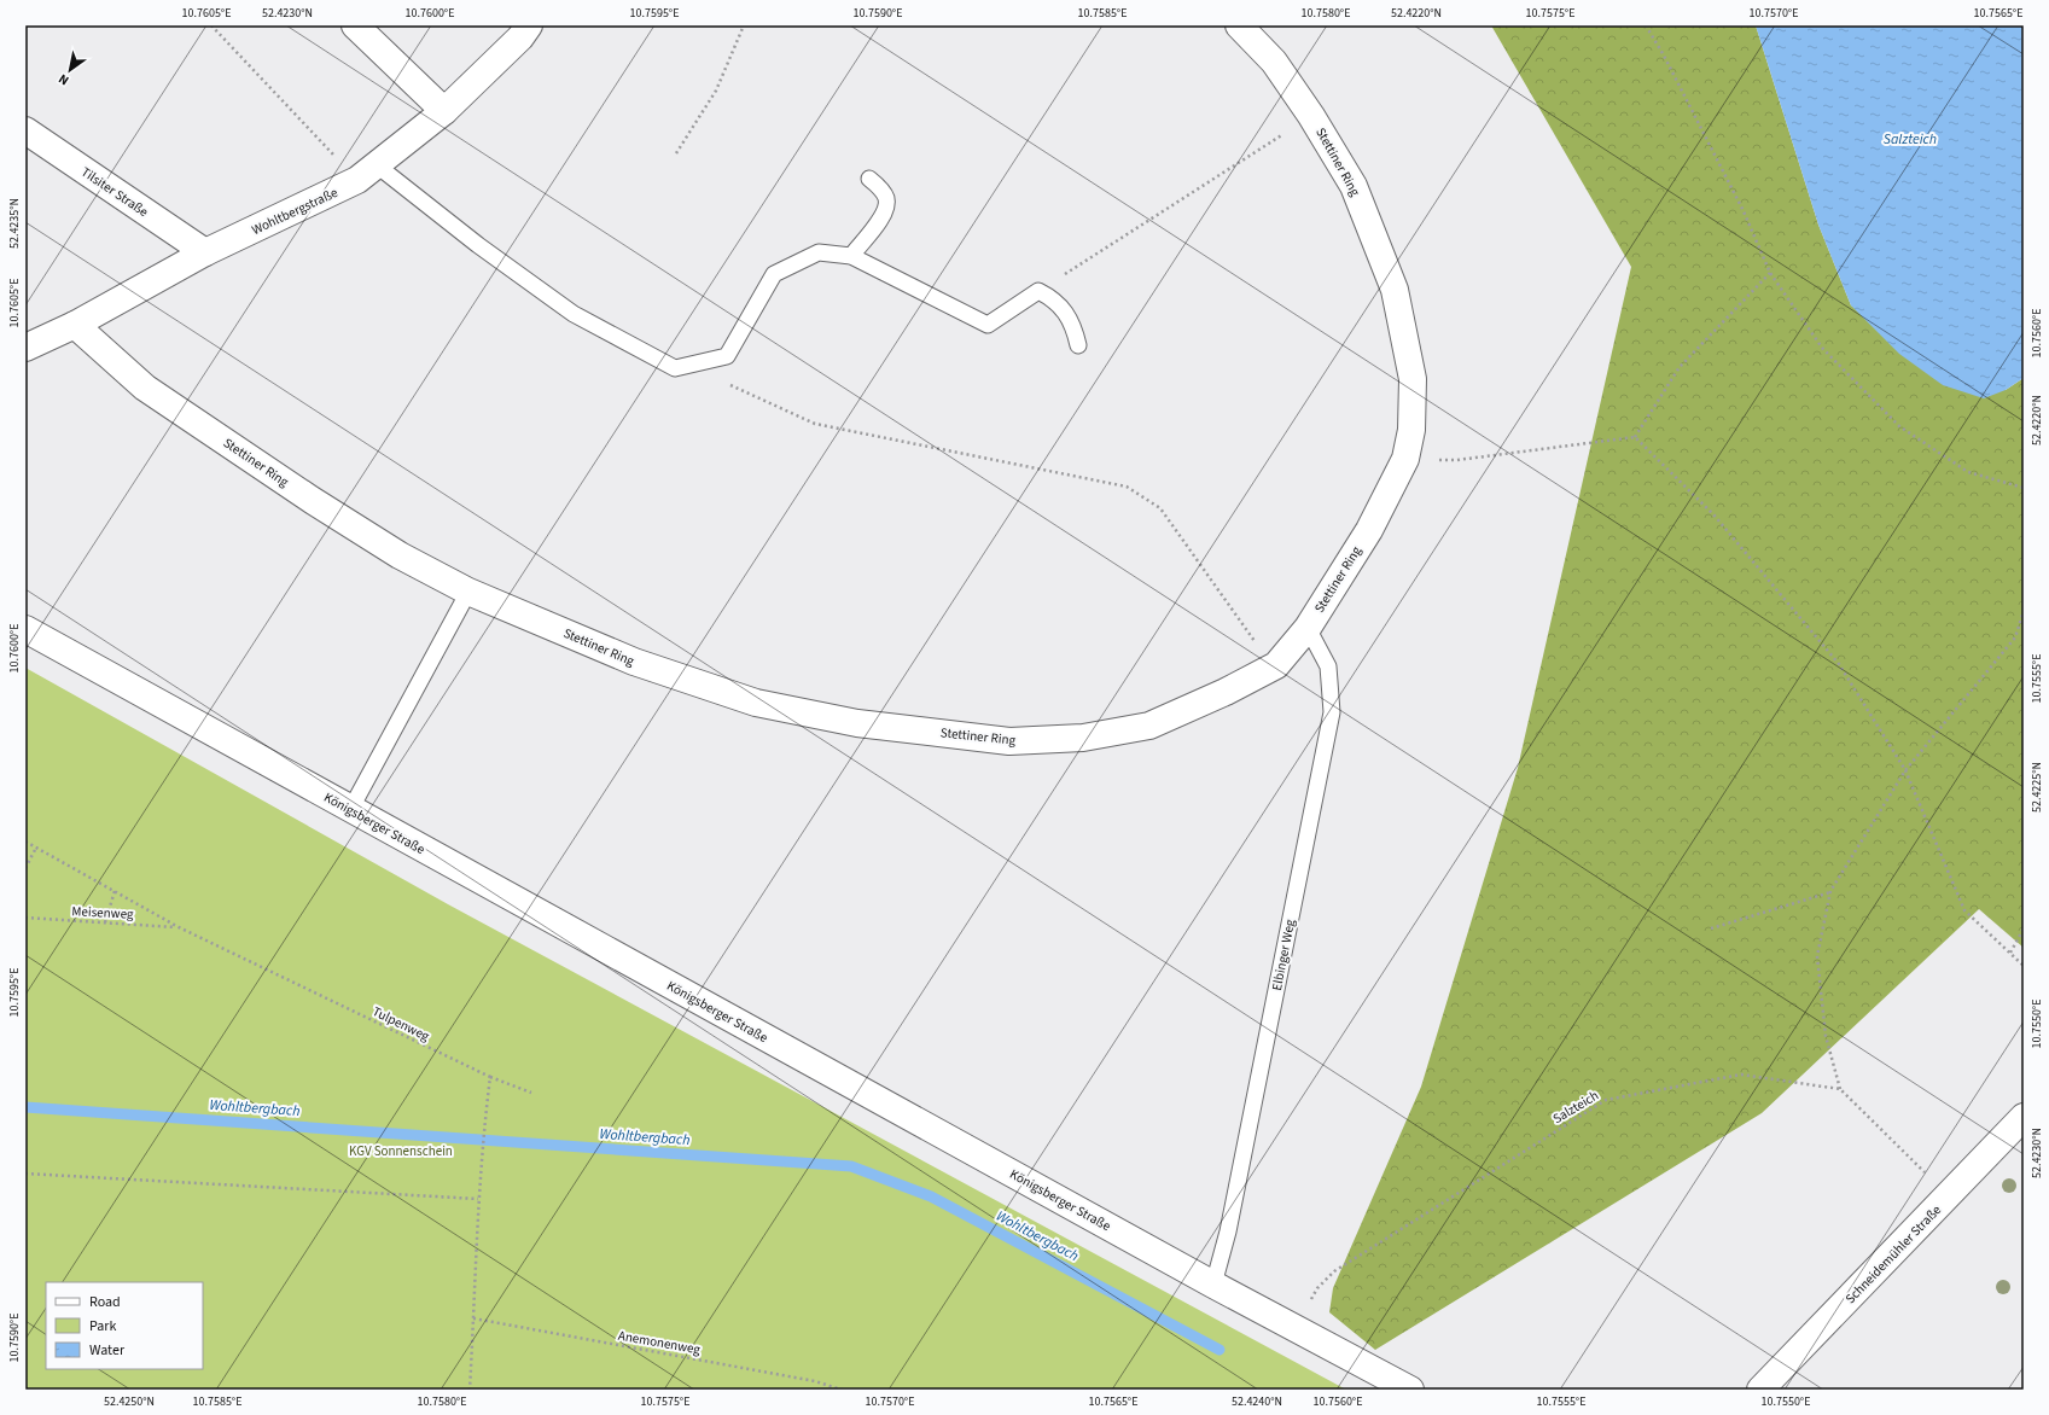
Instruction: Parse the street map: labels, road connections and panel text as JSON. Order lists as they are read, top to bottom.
{
  "streets": {
    "street": [
      "Stettiner Ring",
      "Tilsiter Straße",
      "Wohltbergstraße",
      "Königsberger Straße",
      "Schneidemühler Straße"
    ],
    "lane": ["Elbinger Weg"],
    "path": [
      "Meisenweg",
      "Tulpenweg",
      "Salzteich",
      "Anemonenweg"
    ]
  },
  "crossings": [
    ["Stettiner Ring", "Wohltbergstraße"],
    ["Stettiner Ring", "Elbinger Weg"],
    ["Tilsiter Straße", "Wohltbergstraße"],
    ["Königsberger Straße", "Elbinger Weg"],
    ["Königsberger Straße", "Salzteich"],
    ["Meisenweg", "Tulpenweg"]
  ],
  "water": ["Salzteich", "Wohltbergbach"],
  "parks": ["KGV Sonnenschein"],
  "legend": ["Road", "Park", "Water"],
  "north": "bottom left",
  "coordinates": [
    "10.7605°E",
    "52.4230°N",
    "10.7600°E",
    "10.7595°E",
    "10.7590°E",
    "10.7585°E",
    "10.7580°E",
    "52.4220°N",
    "10.7575°E",
    "10.7570°E",
    "10.7565°E",
    "52.4235°N",
    "10.7560°E",
    "10.7555°E",
    "52.4225°N",
    "10.7550°E",
    "52.4250°N",
    "52.4240°N"
  ]
}
